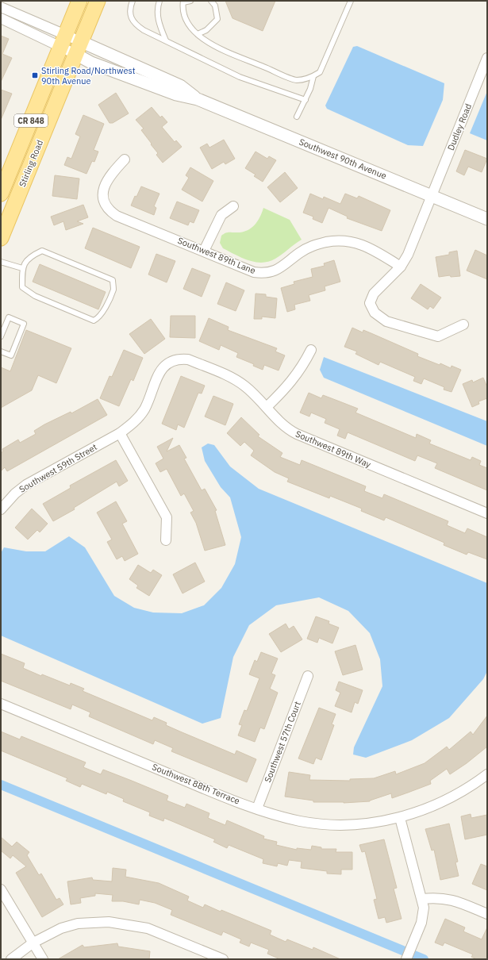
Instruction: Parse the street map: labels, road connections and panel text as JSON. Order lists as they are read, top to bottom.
{
  "streets": {
    "main road": ["CR 848", "Stirling Road"],
    "street": [
      "Dudley Road",
      "Southwest 90th Avenue",
      "Southwest 89th Lane",
      "Southwest 89th Way",
      "Southwest 59th Street",
      "Southwest 57th Court",
      "Southwest 88th Terrace"
    ]
  },
  "crossings": [
    ["Dudley Road", "Southwest 90th Avenue"],
    ["Dudley Road", "Southwest 89th Lane"],
    ["Southwest 90th Avenue", "Stirling Road"],
    ["Southwest 89th Way", "Southwest 59th Street"],
    ["Southwest 57th Court", "Southwest 88th Terrace"]
  ],
  "places": {
    "transit": ["Stirling Road/Northwest 90th Avenue"]
  }
}
